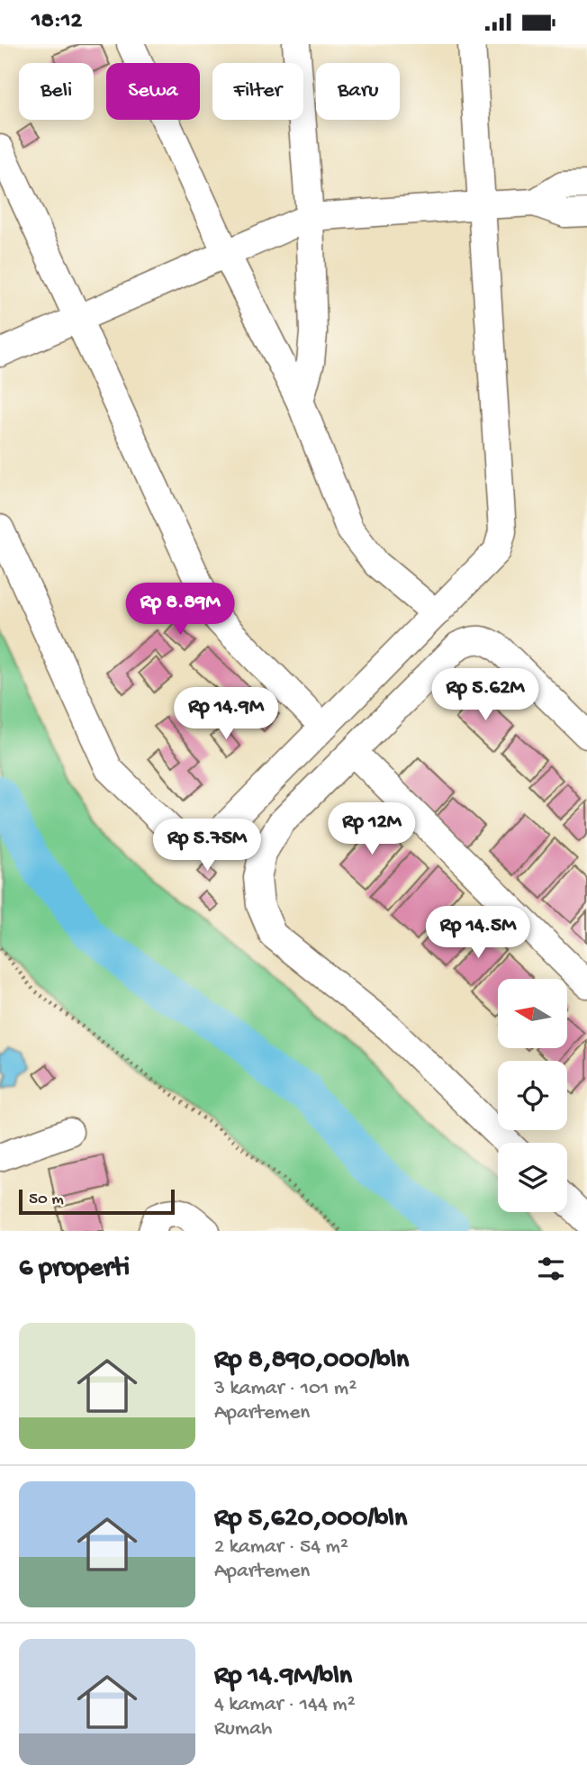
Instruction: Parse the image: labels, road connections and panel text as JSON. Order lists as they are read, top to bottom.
{
  "scale_bar": "50 m",
  "north": "left",
  "page": {
    "status": "18:12",
    "chip": [
      "Beli",
      "Sewa",
      "Filter",
      "Baru"
    ],
    "price": [
      "Rp 8.89M",
      "Rp 5.62M",
      "Rp 14.9M",
      "Rp 12M",
      "Rp 5.75M",
      "Rp 14.5M"
    ],
    "scale": "50 m",
    "heading": "6 properti",
    "list": [
      {
        "name": "Rp 8,890,000/bln",
        "note": "3 kamar · 101 m² · Apartemen"
      },
      {
        "name": "Rp 5,620,000/bln",
        "note": "2 kamar · 54 m² · Apartemen"
      },
      {
        "name": "Rp 14.9M/bln",
        "note": "4 kamar · 144 m² · Rumah"
      }
    ]
  }
}
